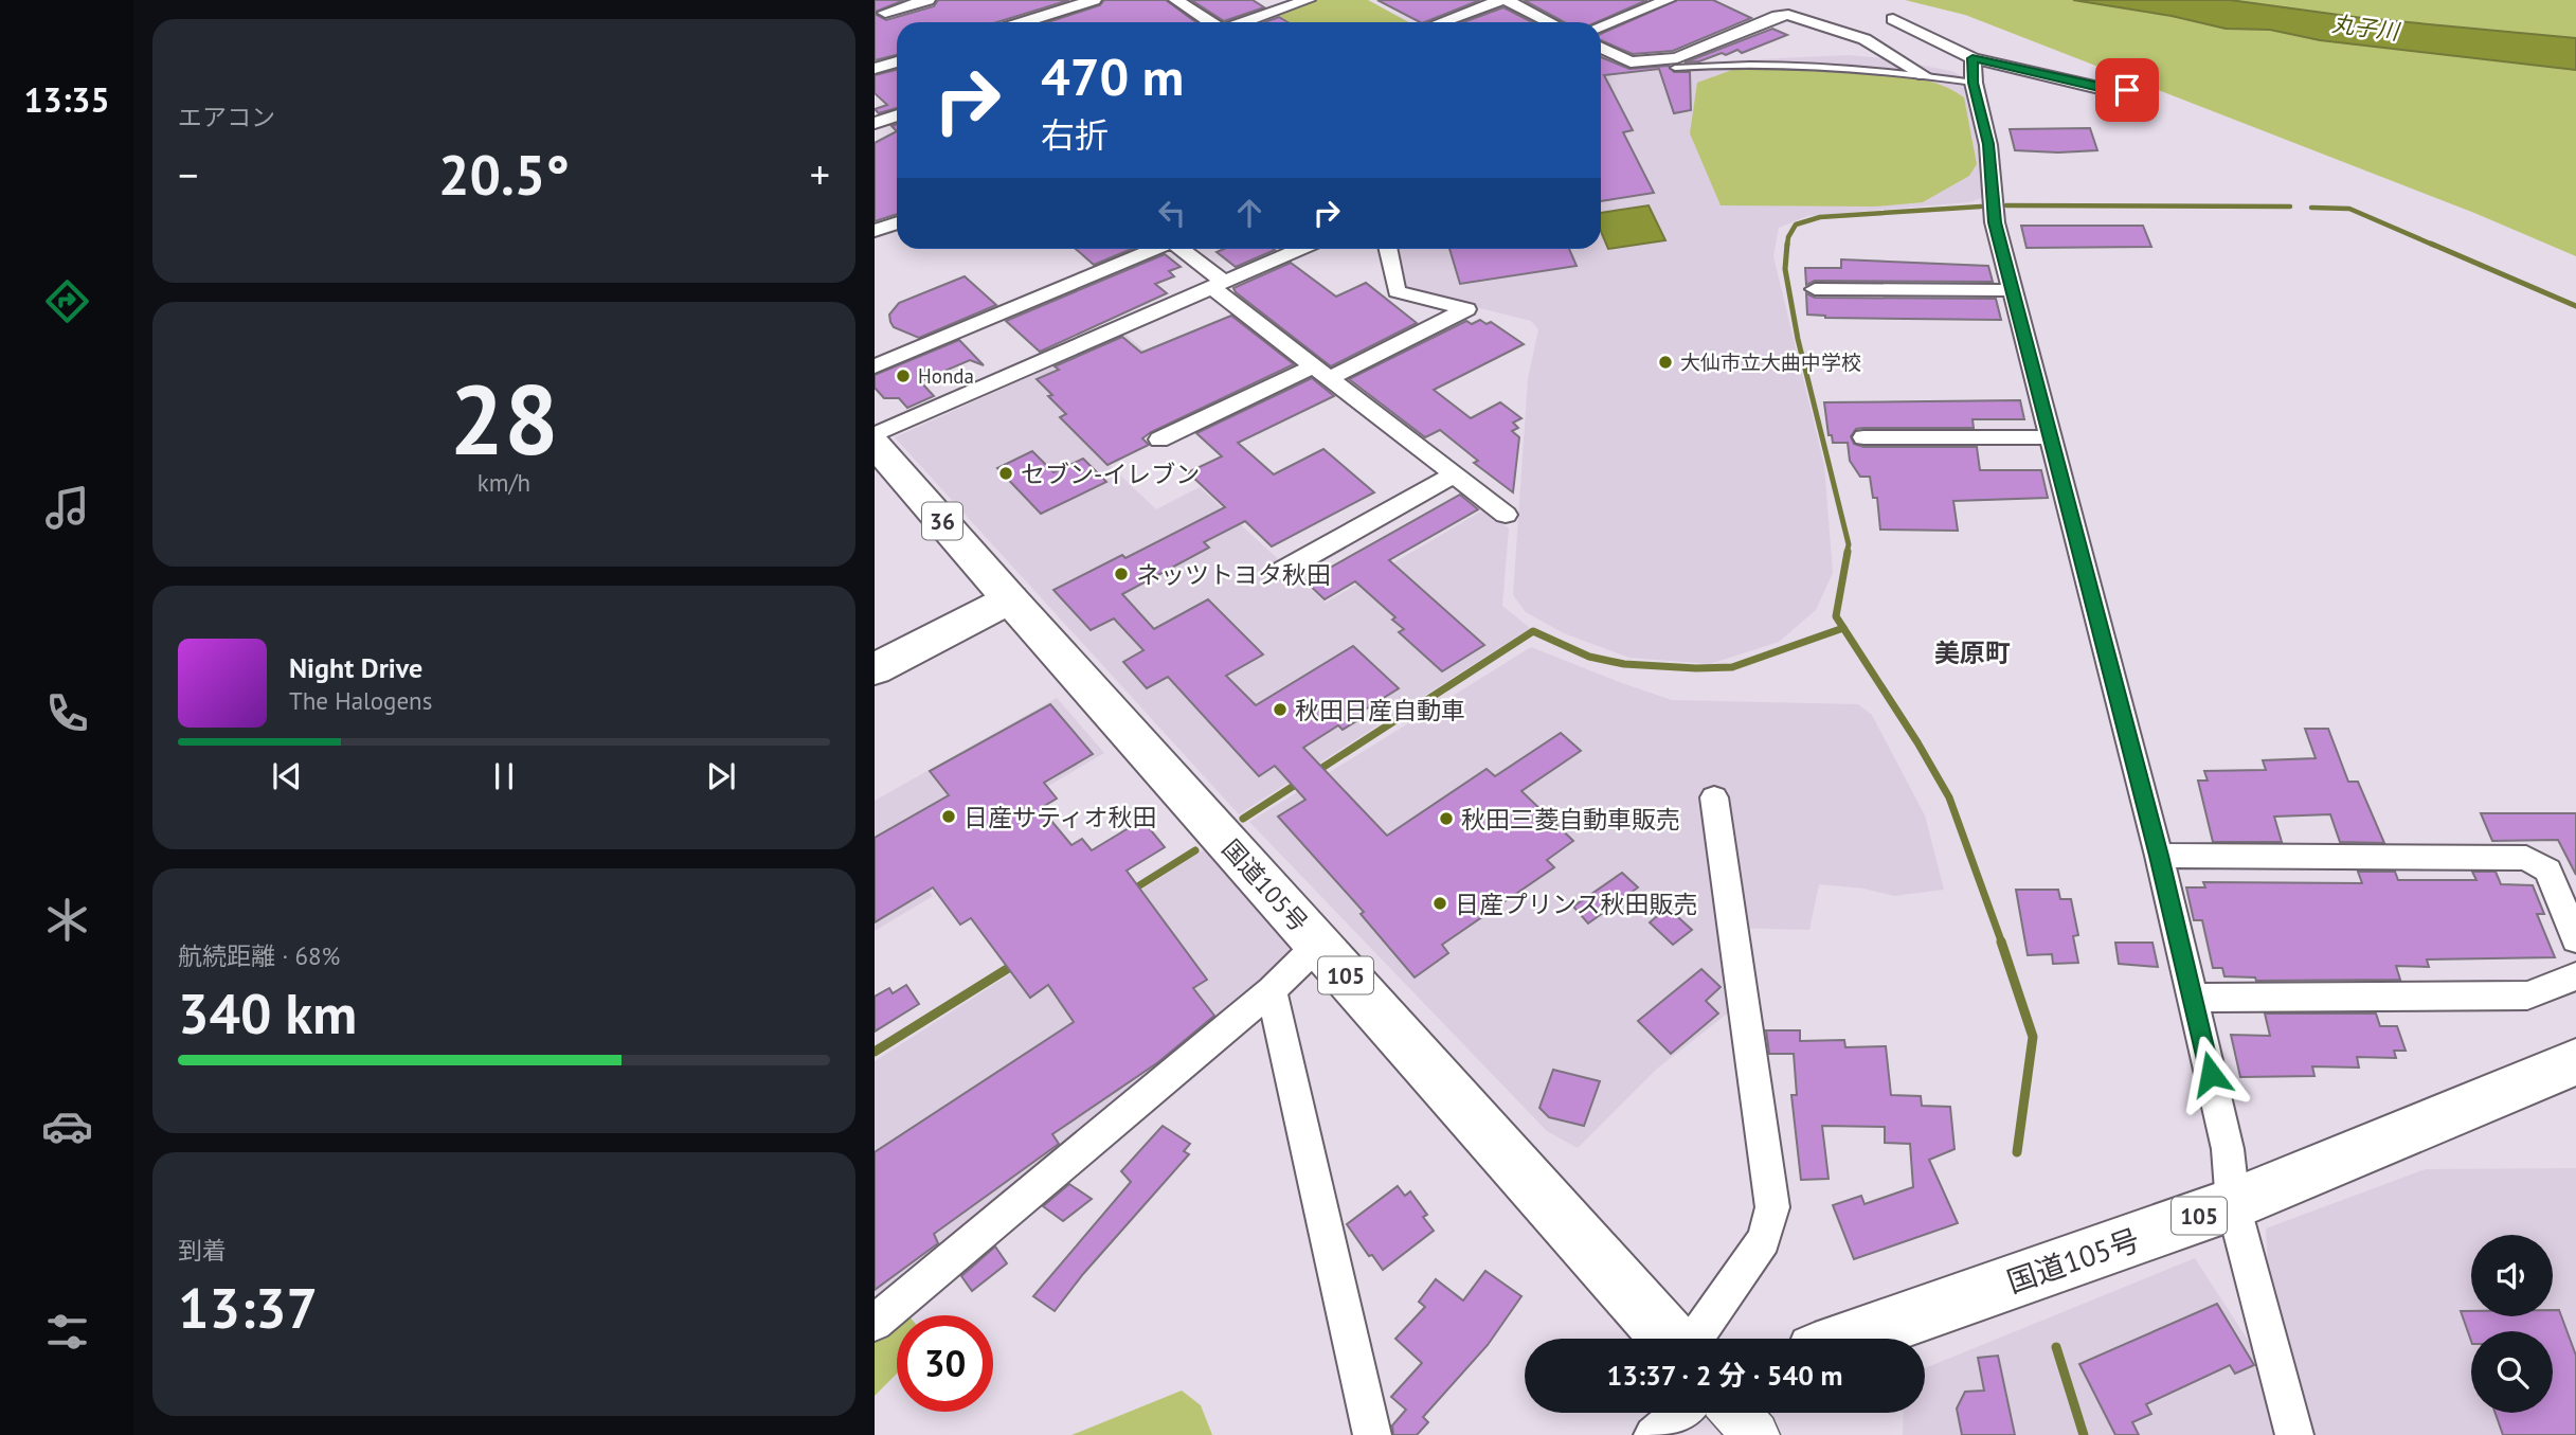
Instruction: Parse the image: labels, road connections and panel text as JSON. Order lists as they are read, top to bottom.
{
  "streets": {
    "main road": ["36", "国道105号", "105"]
  },
  "crossings": [
    ["36", "国道105号"]
  ],
  "districts": ["美原町"],
  "water": ["丸子川"],
  "places": [
    "大仙市立大曲中学校",
    "Honda",
    "セブン-イレブン",
    "ネッツトヨタ秋田",
    "秋田日産自動車",
    "日産サティオ秋田",
    "秋田三菱自動車販売",
    "日産プリンス秋田販売"
  ],
  "page": {
    "tabs": "13:35",
    "tile": [
      "エアコン",
      ["28", "km/h"],
      ["航続距離 · 68%", "340 km"],
      ["到着", "13:37"]
    ],
    "turn": ["470 m", "右折"],
    "heat": ["−", "20.5°", "+"],
    "song": ["Night Drive", "The Halogens"],
    "limit": "30",
    "trip": "13:37 · 2 分 · 540 m"
  }
}
